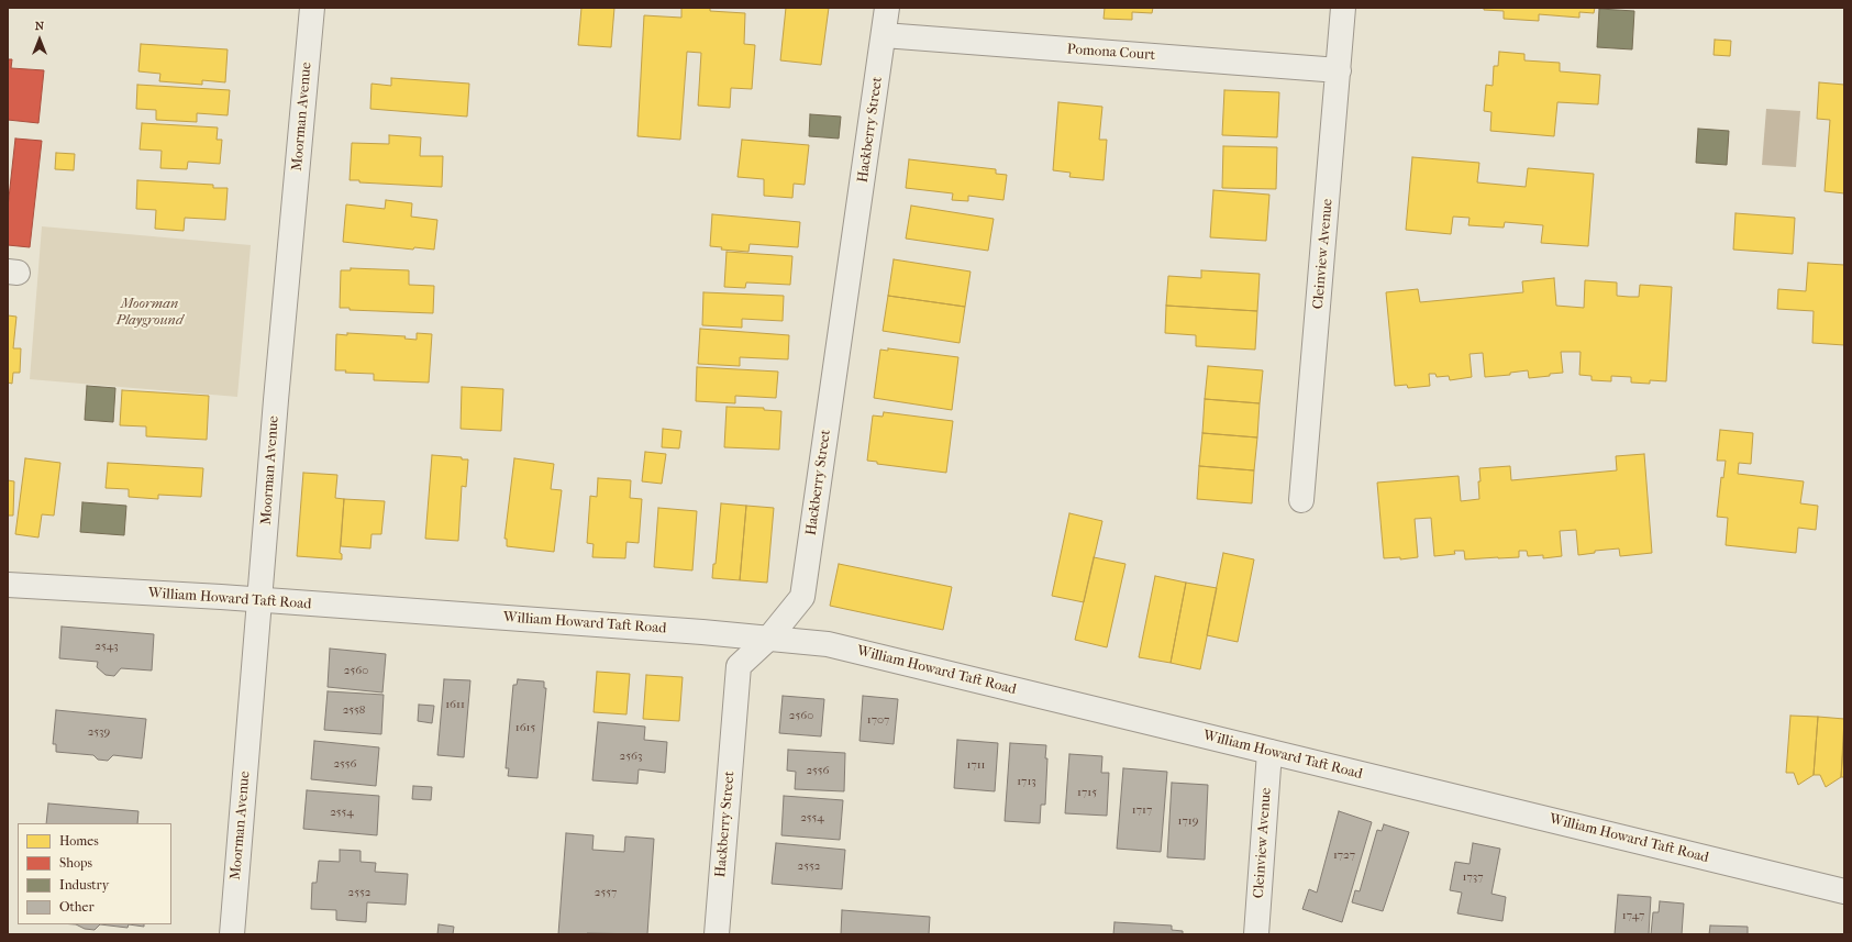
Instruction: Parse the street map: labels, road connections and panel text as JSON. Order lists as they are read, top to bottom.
{
  "streets": {
    "street": [
      "Pomona Court",
      "Moorman Avenue",
      "Hackberry Street",
      "Cleinview Avenue",
      "William Howard Taft Road"
    ]
  },
  "crossings": [
    ["Pomona Court", "Hackberry Street"],
    ["Pomona Court", "Cleinview Avenue"],
    ["Moorman Avenue", "William Howard Taft Road"],
    ["Hackberry Street", "William Howard Taft Road"],
    ["Cleinview Avenue", "William Howard Taft Road"]
  ],
  "parks": ["Moorman Playground"],
  "house_numbers": [
    "2543",
    "2560",
    "1611",
    "2558",
    "2560",
    "1707",
    "1615",
    "2539",
    "2563",
    "2556",
    "1711",
    "2556",
    "1713",
    "1715",
    "1717",
    "2554",
    "2554",
    "1719",
    "1727",
    "2552",
    "1737",
    "2552",
    "2557",
    "1747"
  ],
  "legend": [
    "Homes",
    "Shops",
    "Industry",
    "Other"
  ],
  "north": "top"
}
